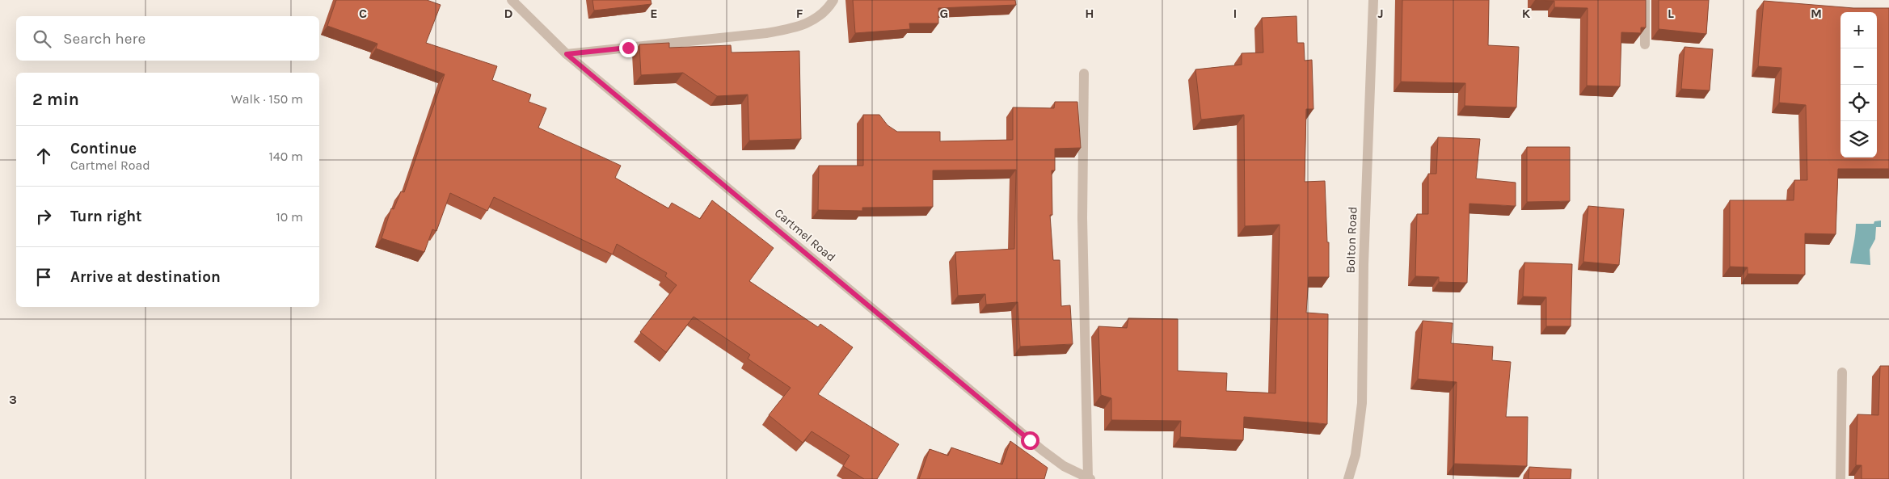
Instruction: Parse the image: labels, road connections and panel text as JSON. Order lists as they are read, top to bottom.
{
  "streets": {
    "street": ["Cartmel Road", "Bolton Road"]
  },
  "page": {
    "map_buttons": ["+", "−"],
    "search": "Search here",
    "heading": ["2 min", "Walk · 150 m"],
    "list": [
      ["Continue", "Cartmel Road", "140 m"],
      ["Turn right", "10 m"],
      "Arrive at destination"
    ]
  },
  "grid": {
    "columns": [
      "C",
      "D",
      "E",
      "F",
      "G",
      "H",
      "I",
      "J",
      "K",
      "L",
      "M"
    ],
    "rows": ["3"]
  }
}
